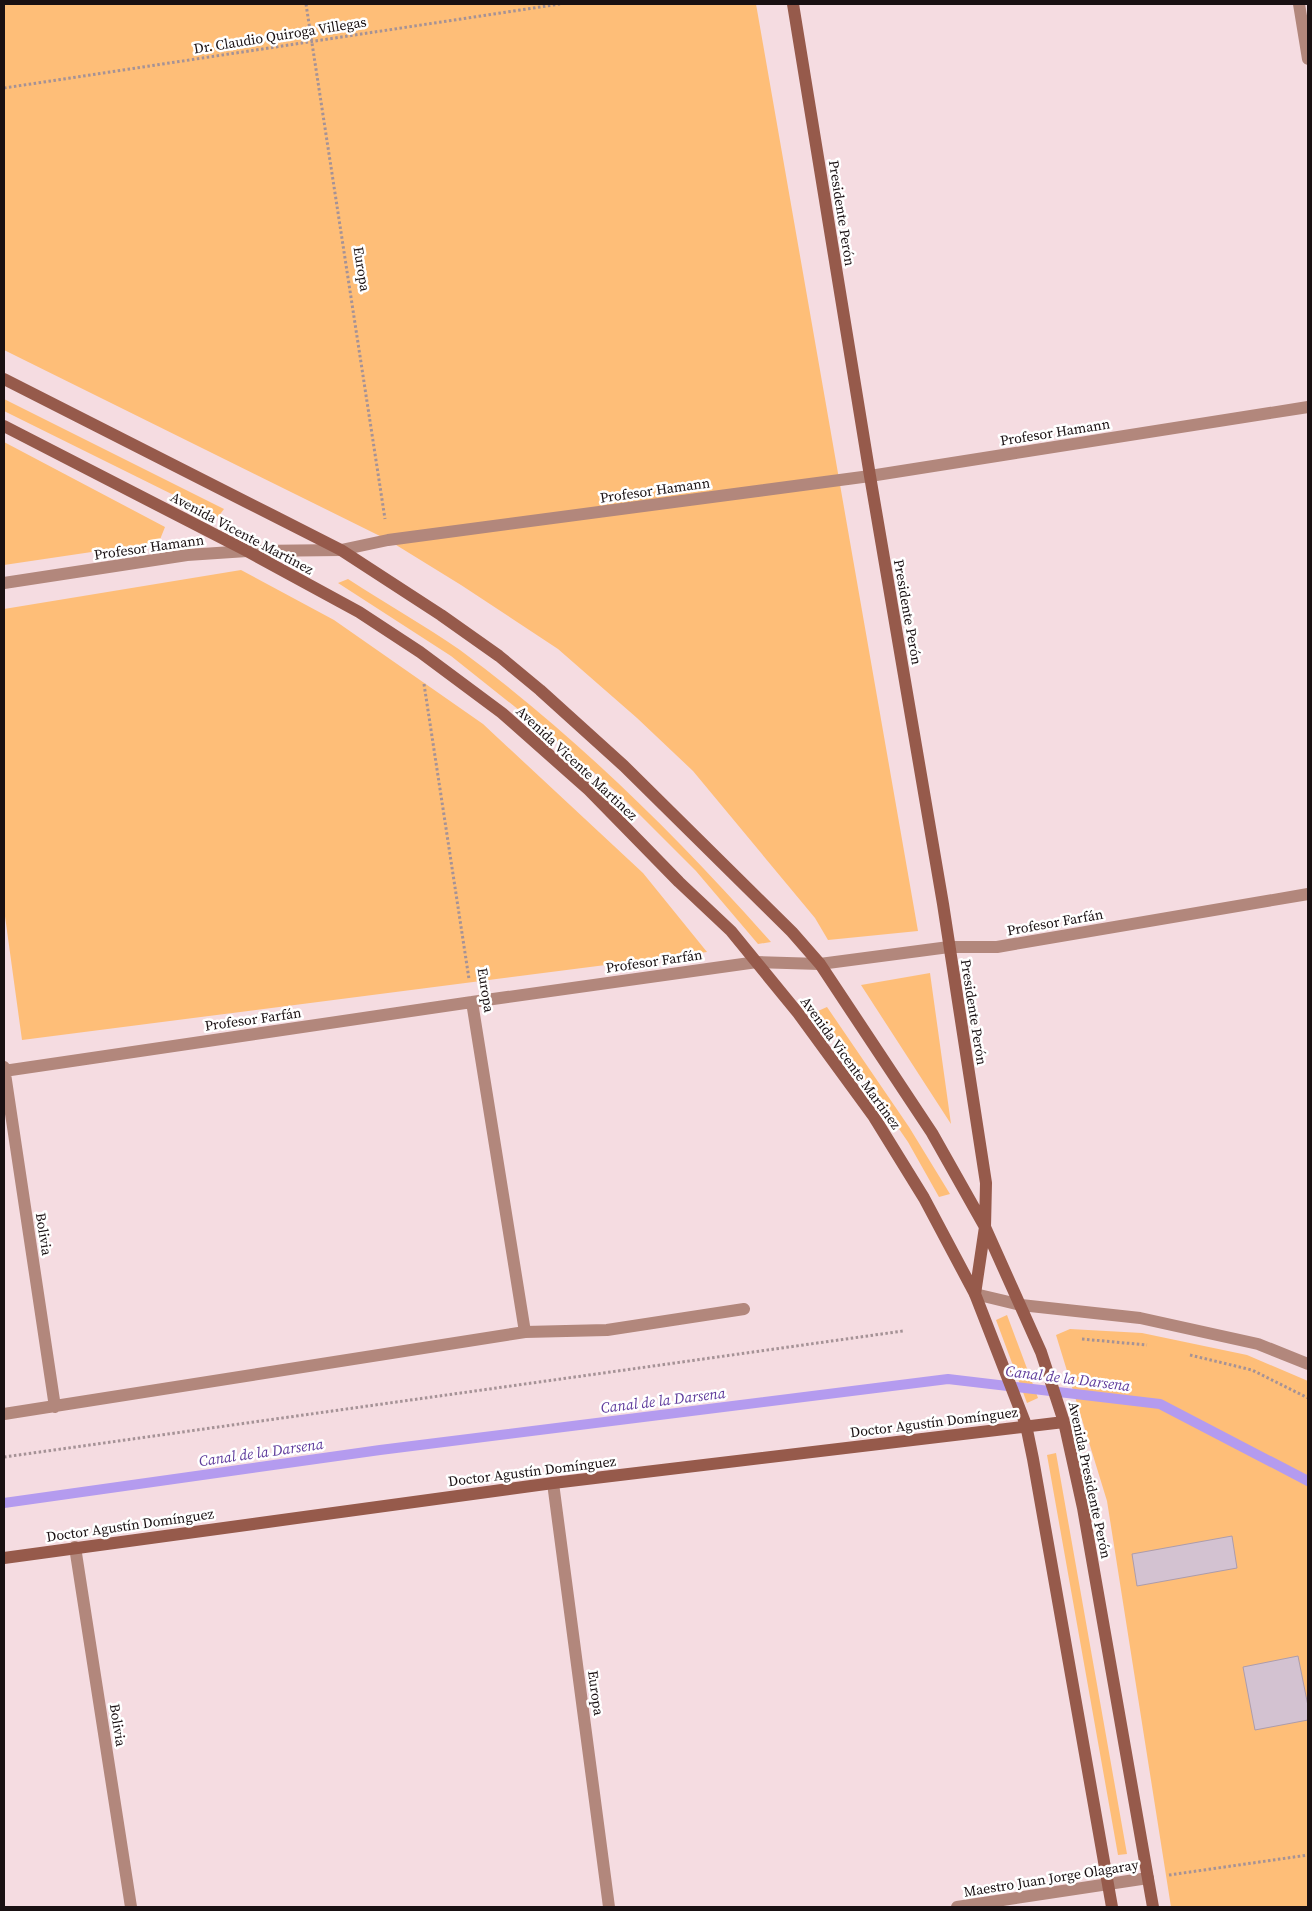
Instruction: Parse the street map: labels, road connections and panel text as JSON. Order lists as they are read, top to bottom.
{
  "streets": {
    "main road": [
      "Presidente Perón",
      "Avenida Vicente Martinez",
      "Doctor Agustín Domínguez",
      "Avenida Presidente Perón"
    ],
    "street": [
      "Europa",
      "Profesor Hamann",
      "Profesor Farfán",
      "Bolivia",
      "Maestro Juan Jorge Olagaray"
    ],
    "path": ["Dr. Claudio Quiroga Villegas"]
  },
  "crossings": [
    ["Dr. Claudio Quiroga Villegas", "Europa"],
    ["Presidente Perón", "Profesor Hamann"],
    ["Presidente Perón", "Avenida Vicente Martinez"],
    ["Presidente Perón", "Profesor Farfán"],
    ["Presidente Perón", "Avenida Presidente Perón"],
    ["Europa", "Profesor Hamann"],
    ["Europa", "Avenida Vicente Martinez"],
    ["Europa", "Profesor Farfán"],
    ["Europa", "Doctor Agustín Domínguez"],
    ["Profesor Hamann", "Avenida Vicente Martinez"],
    ["Avenida Vicente Martinez", "Profesor Farfán"],
    ["Avenida Vicente Martinez", "Avenida Presidente Perón"],
    ["Profesor Farfán", "Bolivia"],
    ["Bolivia", "Doctor Agustín Domínguez"],
    ["Doctor Agustín Domínguez", "Avenida Presidente Perón"],
    ["Avenida Presidente Perón", "Maestro Juan Jorge Olagaray"]
  ],
  "water": ["Canal de la Darsena"]
}
